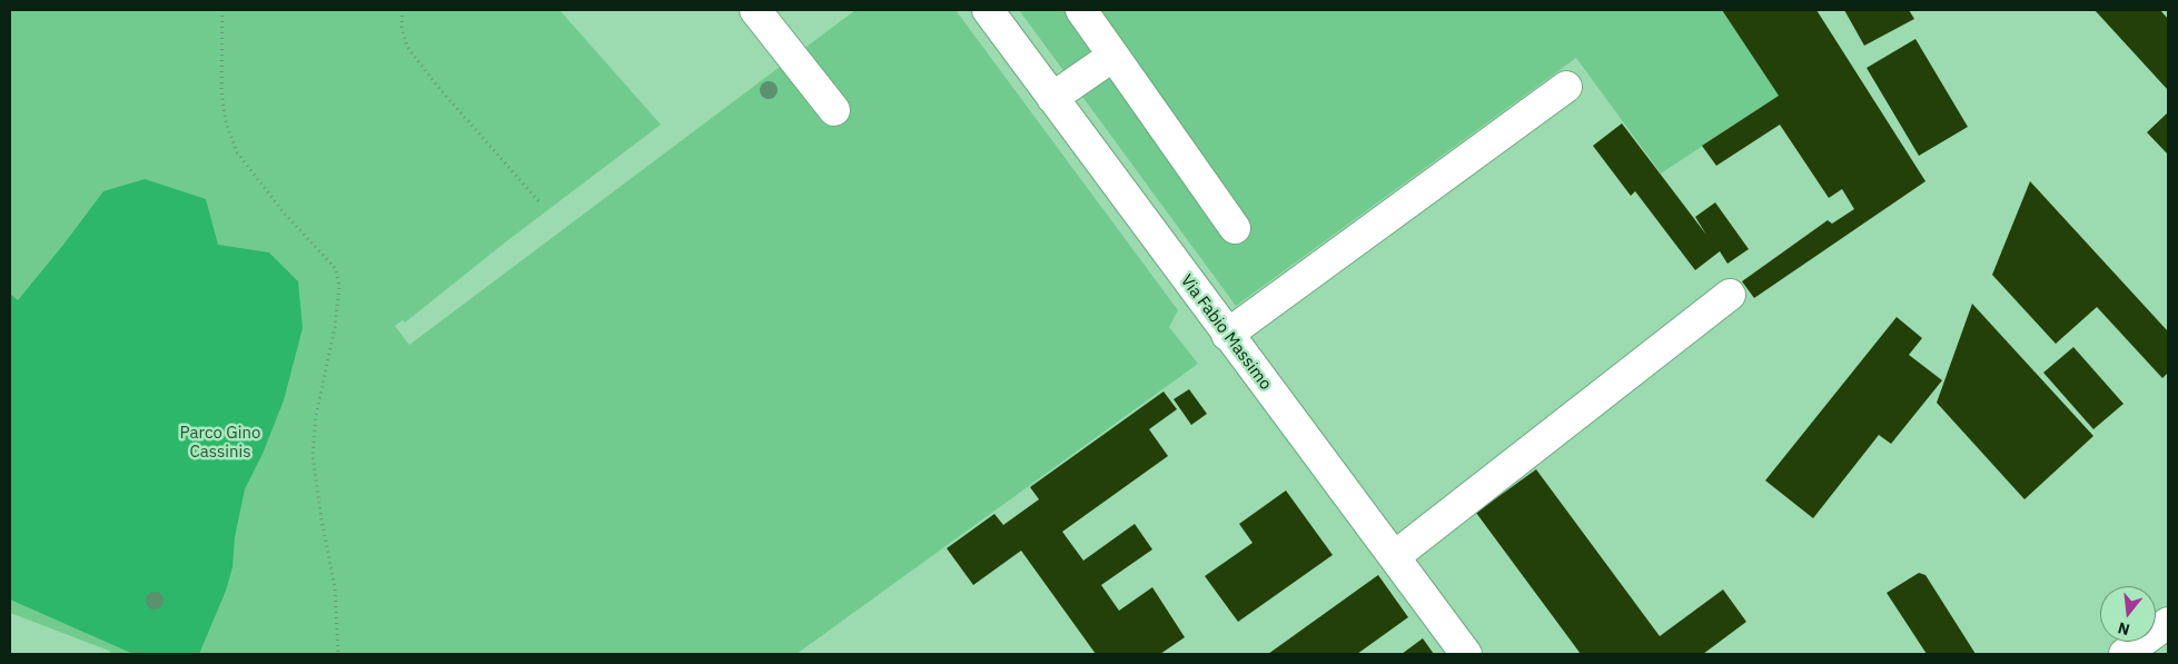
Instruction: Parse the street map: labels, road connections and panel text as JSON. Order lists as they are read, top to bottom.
{
  "streets": {
    "street": ["Via Fabio Massimo"]
  },
  "parks": ["Parco Gino Cassinis"],
  "north": "bottom"
}
